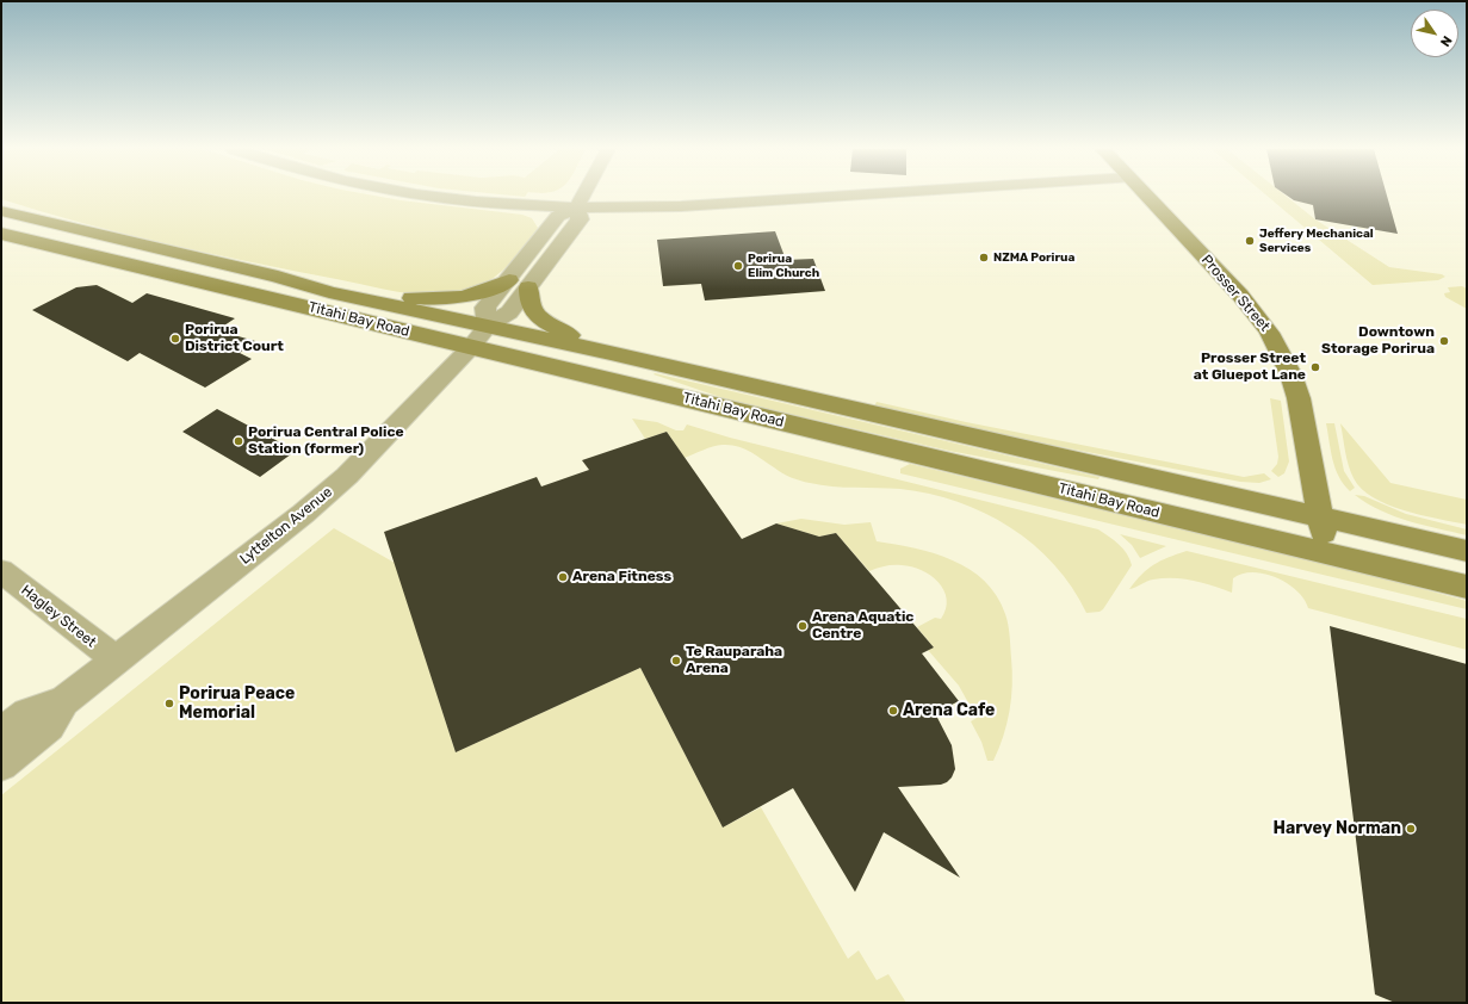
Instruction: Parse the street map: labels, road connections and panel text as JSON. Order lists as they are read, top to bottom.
{
  "streets": {
    "main road": ["Prosser Street", "Titahi Bay Road"],
    "street": ["Lyttelton Avenue", "Hagley Street"]
  },
  "crossings": [
    ["Prosser Street", "Titahi Bay Road"],
    ["Titahi Bay Road", "Lyttelton Avenue"],
    ["Lyttelton Avenue", "Hagley Street"]
  ],
  "places": [
    "Jeffery Mechanical Services",
    "NZMA Porirua",
    "Porirua Elim Church",
    "Porirua District Court",
    "Downtown Storage Porirua",
    "Prosser Street at Gluepot Lane",
    "Porirua Central Police Station (former)",
    "Arena Fitness",
    "Arena Aquatic Centre",
    "Te Rauparaha Arena",
    "Porirua Peace Memorial",
    "Arena Cafe",
    "Harvey Norman"
  ],
  "north": "bottom right"
}
